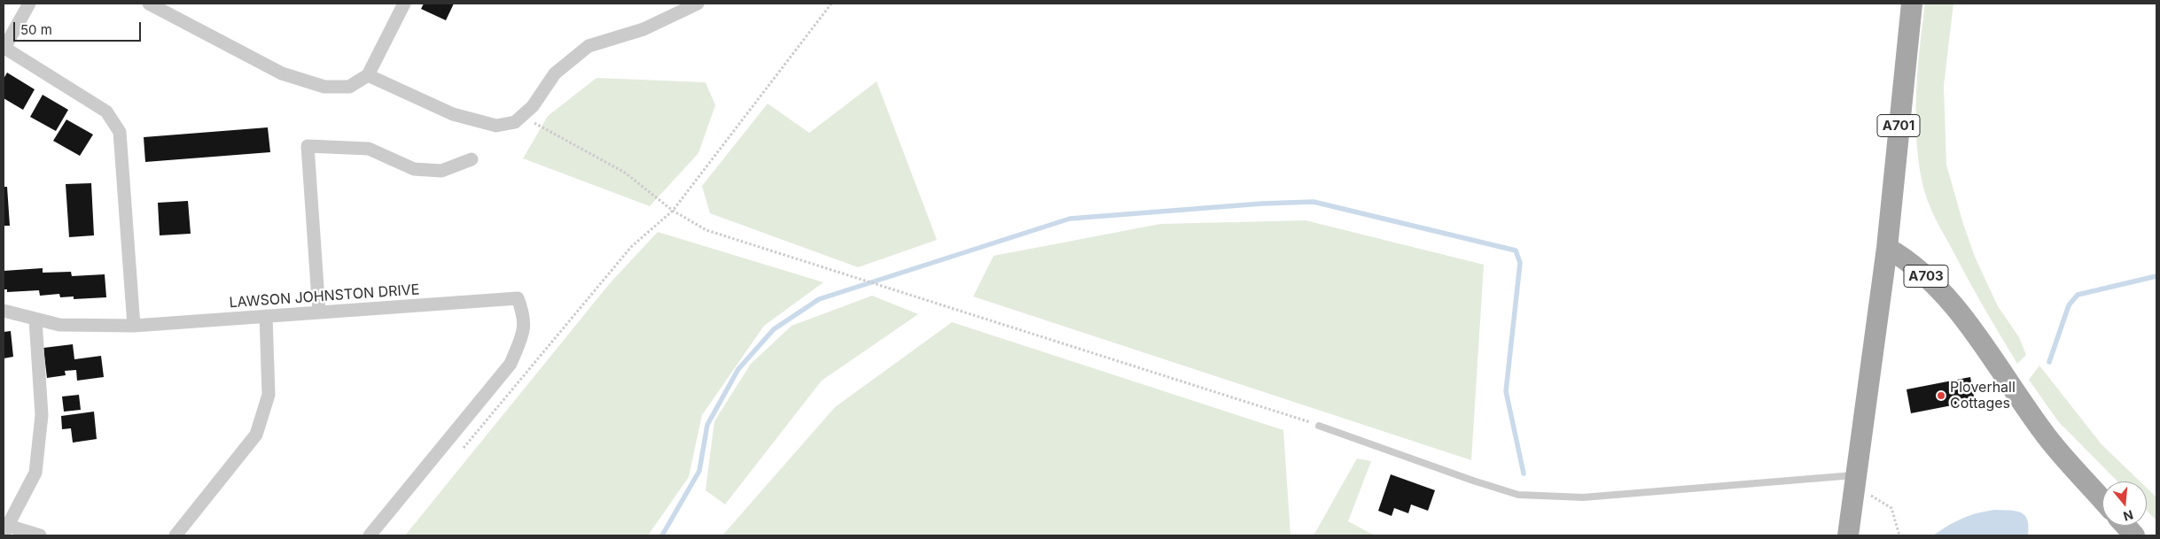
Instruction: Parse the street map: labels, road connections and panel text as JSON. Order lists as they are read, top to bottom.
{
  "streets": {
    "main road": ["A701", "A703"],
    "street": ["LAWSON JOHNSTON DRIVE"]
  },
  "crossings": [
    ["A701", "A703"]
  ],
  "places": ["Ploverhall Cottages"],
  "scale_bar": "50 m",
  "north": "bottom"
}
